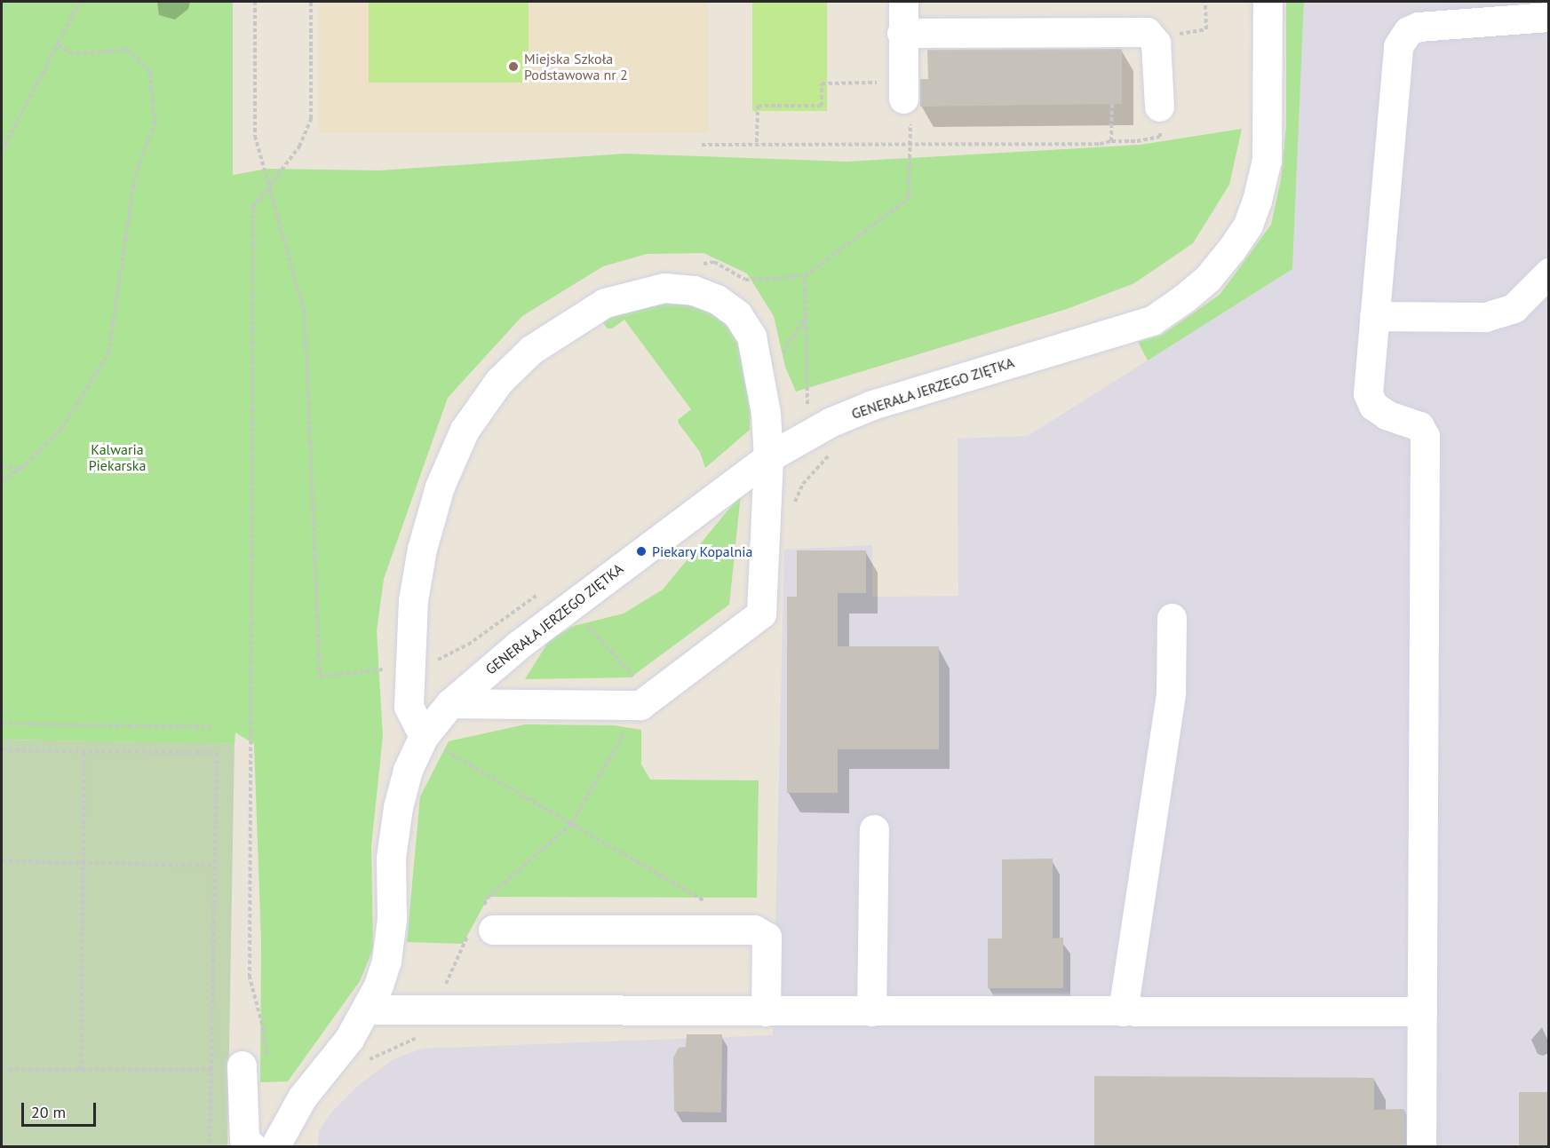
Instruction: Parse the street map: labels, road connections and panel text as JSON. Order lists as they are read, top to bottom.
{
  "streets": {
    "street": ["GENERAŁA JERZEGO ZIĘTKA"]
  },
  "parks": ["Kalwaria Piekarska"],
  "places": ["Miejska Szkoła Podstawowa nr 2", "Piekary Kopalnia"],
  "scale_bar": "20 m"
}
